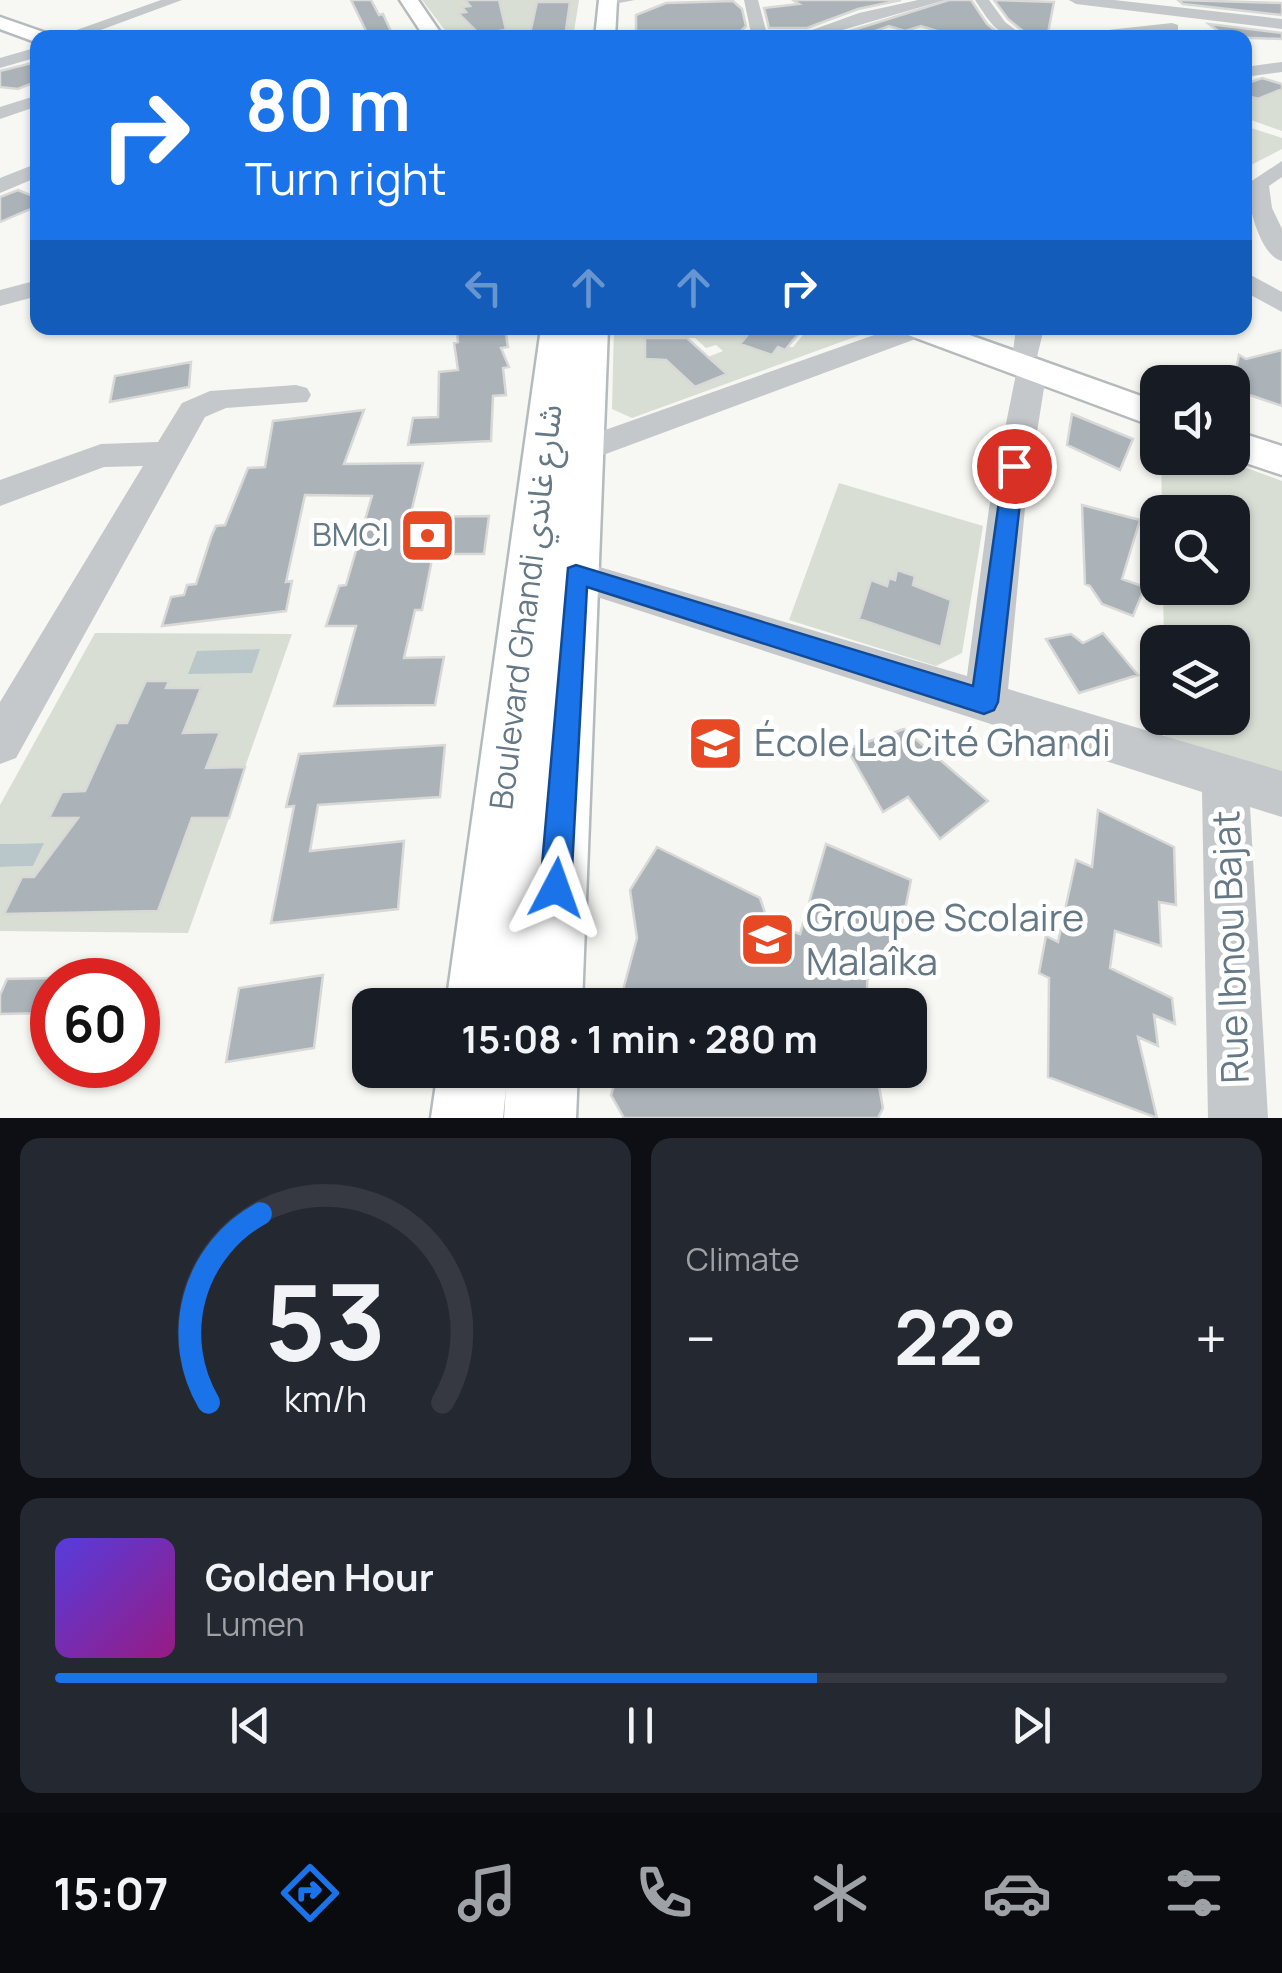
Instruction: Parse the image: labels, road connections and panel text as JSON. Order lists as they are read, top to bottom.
{
  "streets": {
    "main road": ["Boulevard Ghandi شارع غاندي"],
    "street": ["Rue Ibnou Bajat"]
  },
  "places": {
    "bank": ["BMCI"],
    "school or university": ["École La Cité Ghandi", "Groupe Scolaire Malaîka"]
  },
  "page": {
    "turn": ["80 m", "Turn right"],
    "limit": "60",
    "trip": "15:08 · 1 min · 280 m",
    "tile": "Climate",
    "heat": ["−", "22°", "+"],
    "song": ["Golden Hour", "Lumen"],
    "tabs": "15:07",
    "gauge": ["53", "km/h"]
  }
}
